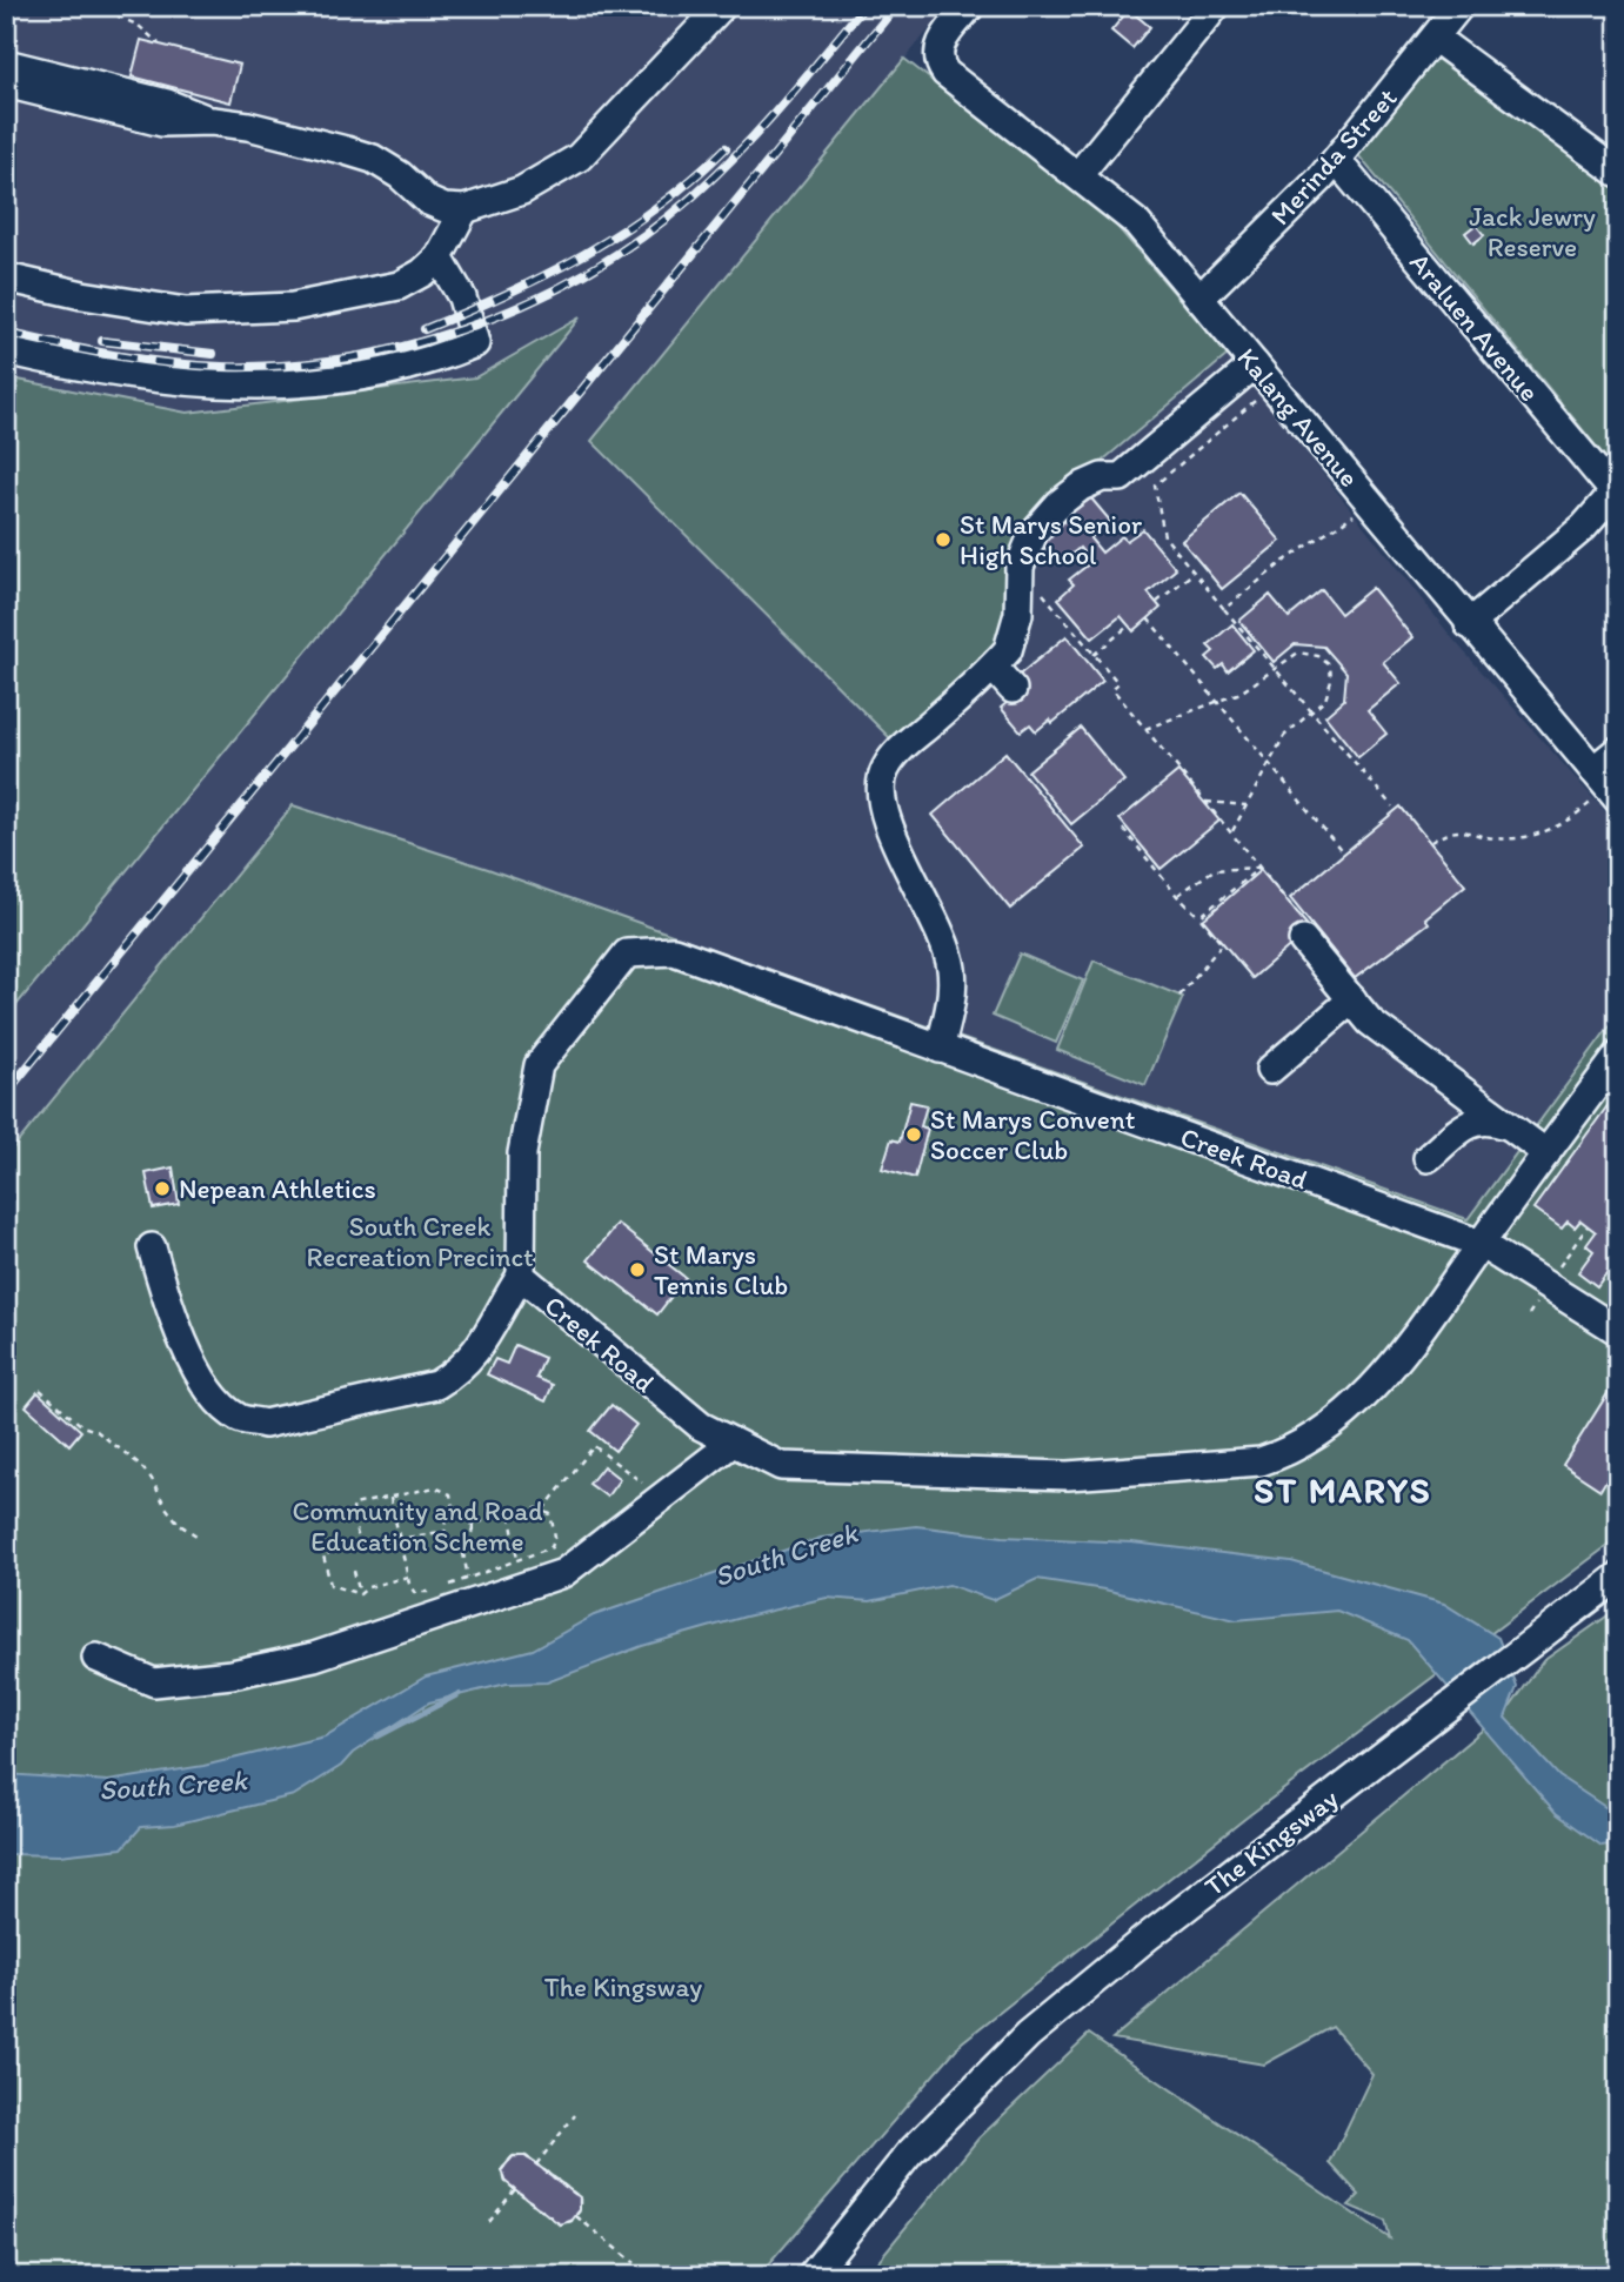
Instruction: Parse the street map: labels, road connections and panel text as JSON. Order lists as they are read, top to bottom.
{
  "streets": {
    "street": [
      "Merinda Street",
      "Araluen Avenue",
      "Kalang Avenue",
      "Creek Road",
      "The Kingsway"
    ]
  },
  "crossings": [
    ["Merinda Street", "Araluen Avenue"],
    ["Merinda Street", "Kalang Avenue"]
  ],
  "districts": ["ST MARYS"],
  "water": ["South Creek"],
  "parks": [
    "Jack Jewry Reserve",
    "South Creek Recreation Precinct",
    "Community and Road Education Scheme",
    "The Kingsway"
  ],
  "places": [
    "St Marys Senior High School",
    "St Marys Convent Soccer Club",
    "Nepean Athletics",
    "St Marys Tennis Club"
  ]
}
